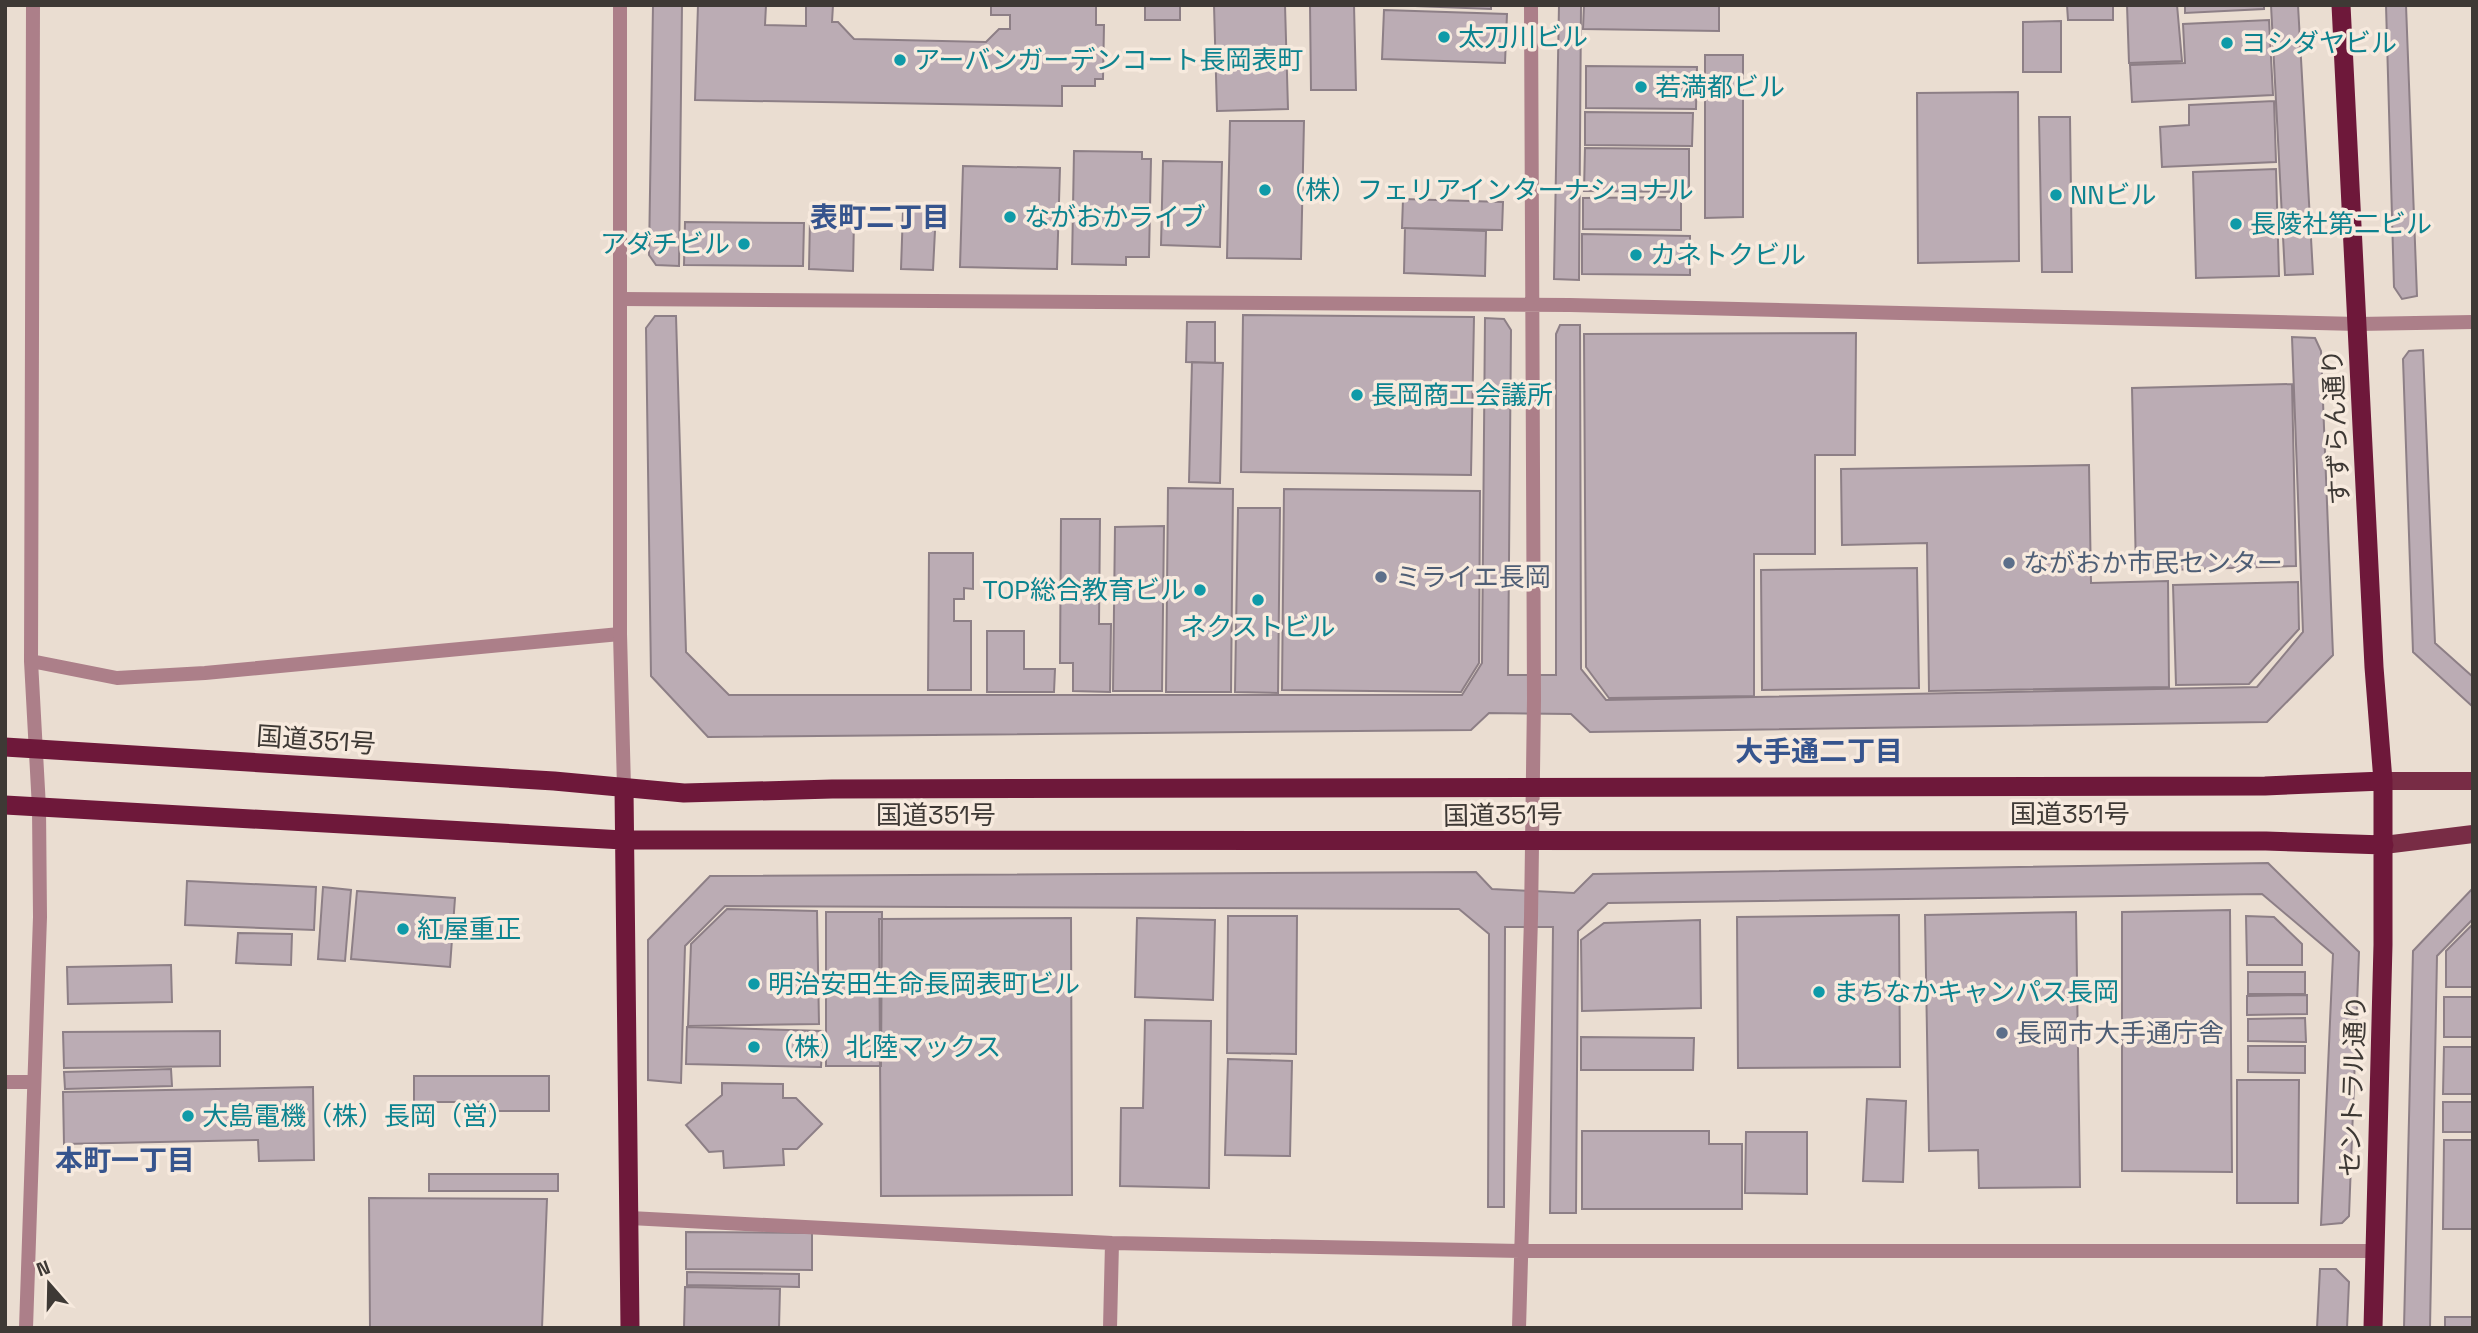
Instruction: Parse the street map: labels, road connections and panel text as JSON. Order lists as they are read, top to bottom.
{
  "streets": {
    "highway": ["すずらん通り", "国道351号", "セントラル通り"]
  },
  "crossings": [
    ["すずらん通り", "国道351号"],
    ["すずらん通り", "セントラル通り"],
    ["国道351号", "セントラル通り"]
  ],
  "districts": ["表町二丁目", "大手通二丁目", "本町一丁目"],
  "places": [
    "太刀川ビル",
    "ヨシダヤビル",
    "アーバンガーデンコート長岡表町",
    "若満都ビル",
    "（株）フェリアインターナショナル",
    "NNビル",
    "ながおかライブ",
    "長陵社第二ビル",
    "アダチビル",
    "カネトクビル",
    "長岡商工会議所",
    "ながおか市民センター",
    "ミライエ長岡",
    "TOP総合教育ビル",
    "ネクストビル",
    "紅屋重正",
    "明治安田生命長岡表町ビル",
    "まちなかキャンパス長岡",
    "長岡市大手通庁舎",
    "（株）北陸マックス",
    "大島電機（株）長岡（営）"
  ],
  "north": "top"
}
